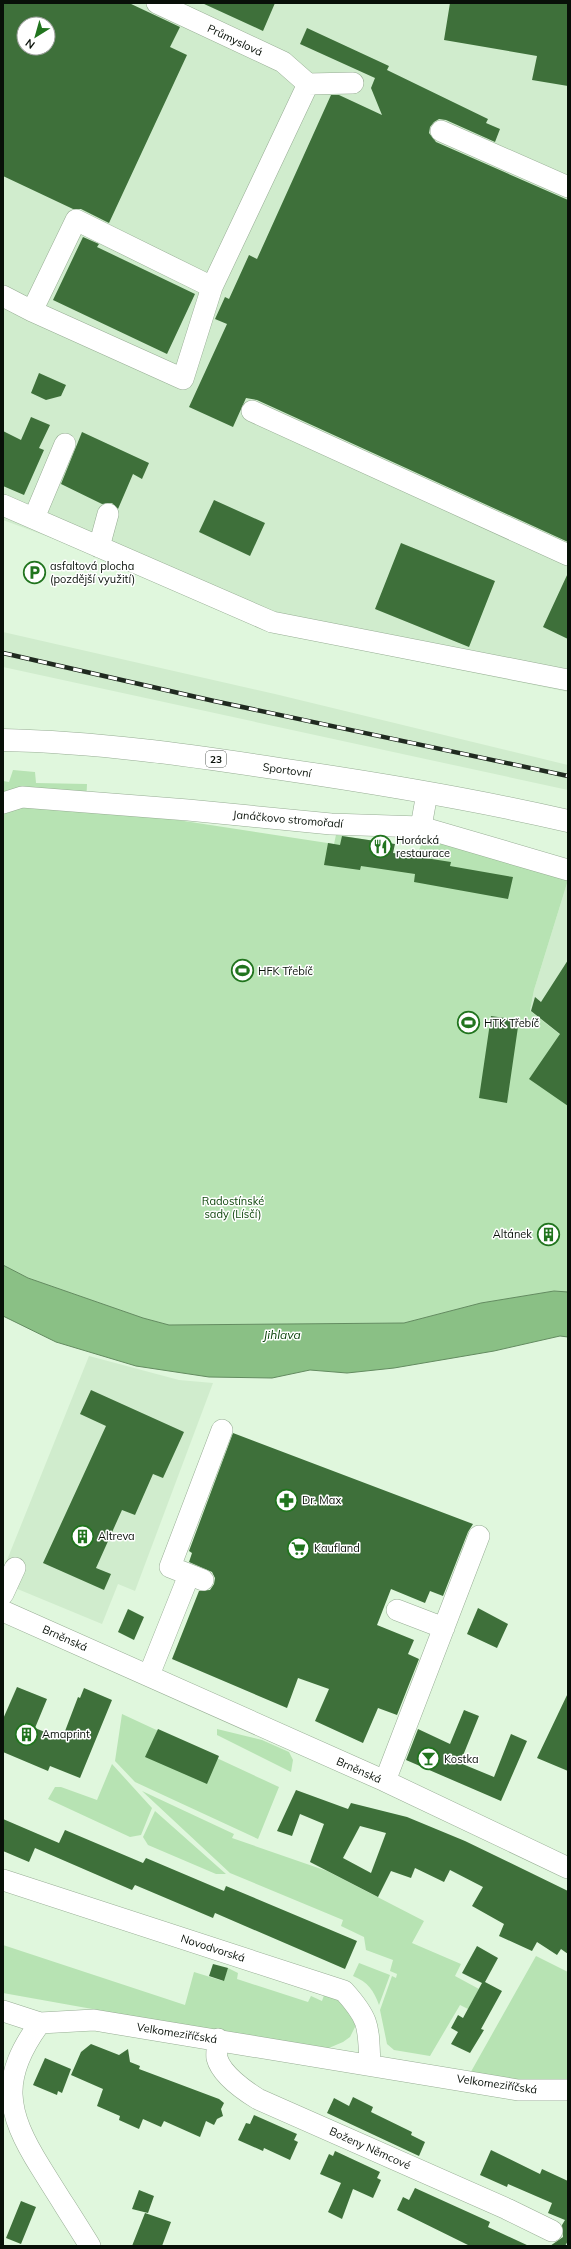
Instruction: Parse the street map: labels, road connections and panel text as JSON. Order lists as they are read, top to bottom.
{
  "streets": {
    "main road": ["23", "Sportovní"],
    "street": [
      "Průmyslová",
      "Janáčkovo stromořadí",
      "Brněnská",
      "Novodvorská",
      "Velkomeziříčská",
      "Boženy Němcové"
    ]
  },
  "crossings": [
    ["Novodvorská", "Velkomeziříčská"],
    ["Velkomeziříčská", "Boženy Němcové"]
  ],
  "water": ["Jihlava"],
  "parks": ["Radostínské sady (Lísčí)"],
  "places": {
    "parking": ["asfaltová plocha (pozdější využití)"],
    "restaurant": ["Horácká restaurace"],
    "sports": ["HFK Třebíč", "HTK Třebíč"],
    "building": ["Altánek", "Altreva", "Amaprint"],
    "pharmacy": ["Dr. Max"],
    "supermarket": ["Kaufland"],
    "bar": ["Kostka"]
  },
  "north": "bottom left"
}
